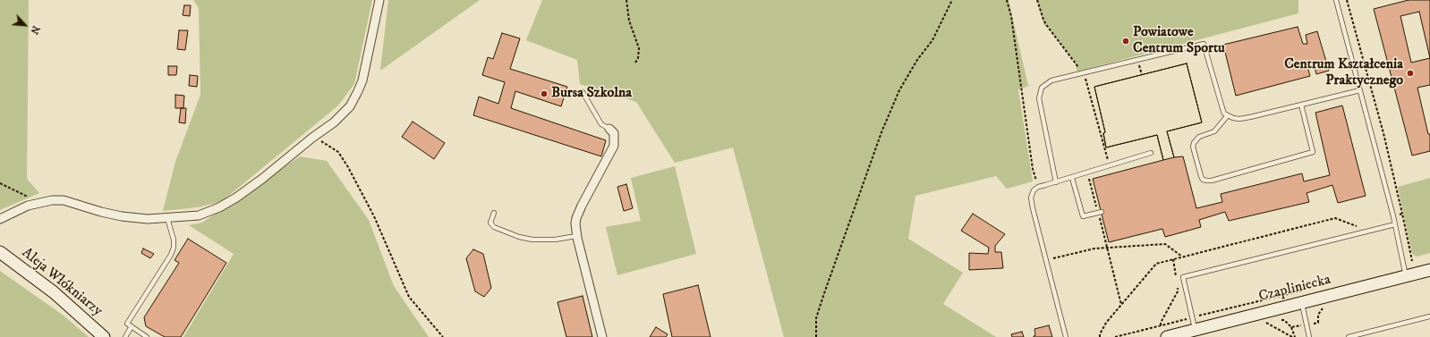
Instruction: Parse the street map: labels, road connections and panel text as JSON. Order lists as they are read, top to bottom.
{
  "streets": {
    "main road": ["Aleja Włókniarzy", "Czapliniecka"]
  },
  "places": ["Powiatowe Centrum Sportu", "Centrum Kształcenia Praktycznego", "Bursa Szkolna"],
  "north": "bottom right"
}
